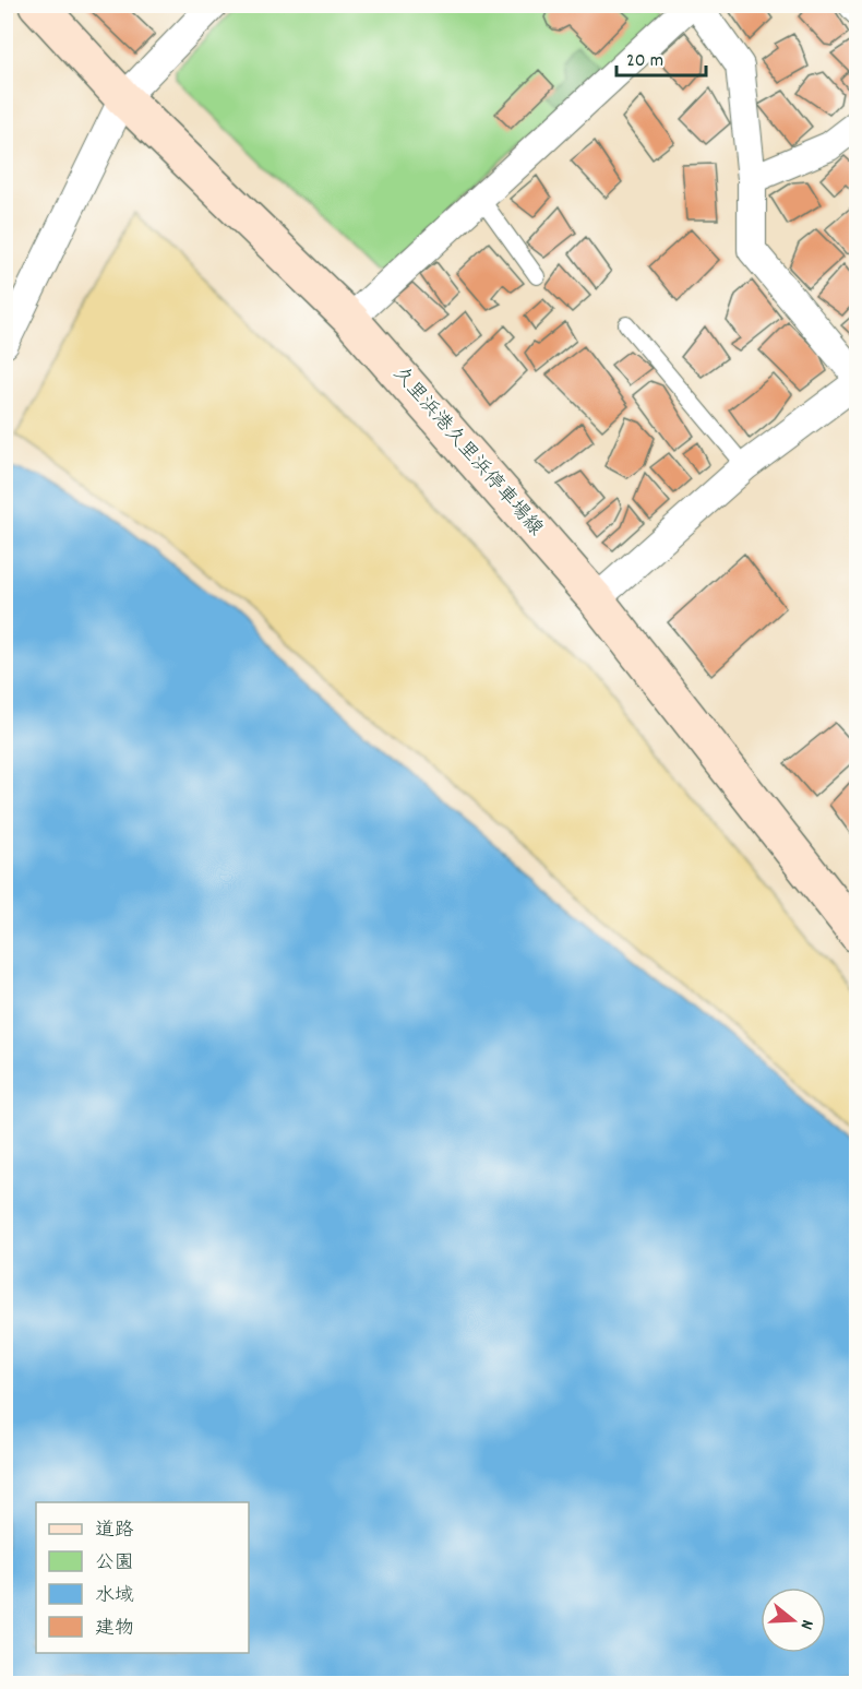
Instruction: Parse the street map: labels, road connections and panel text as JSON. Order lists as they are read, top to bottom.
{
  "streets": {
    "main road": ["久里浜港久里浜停車場線"]
  },
  "legend": [
    "道路",
    "公園",
    "水域",
    "建物"
  ],
  "scale_bar": "20 m",
  "north": "right"
}
